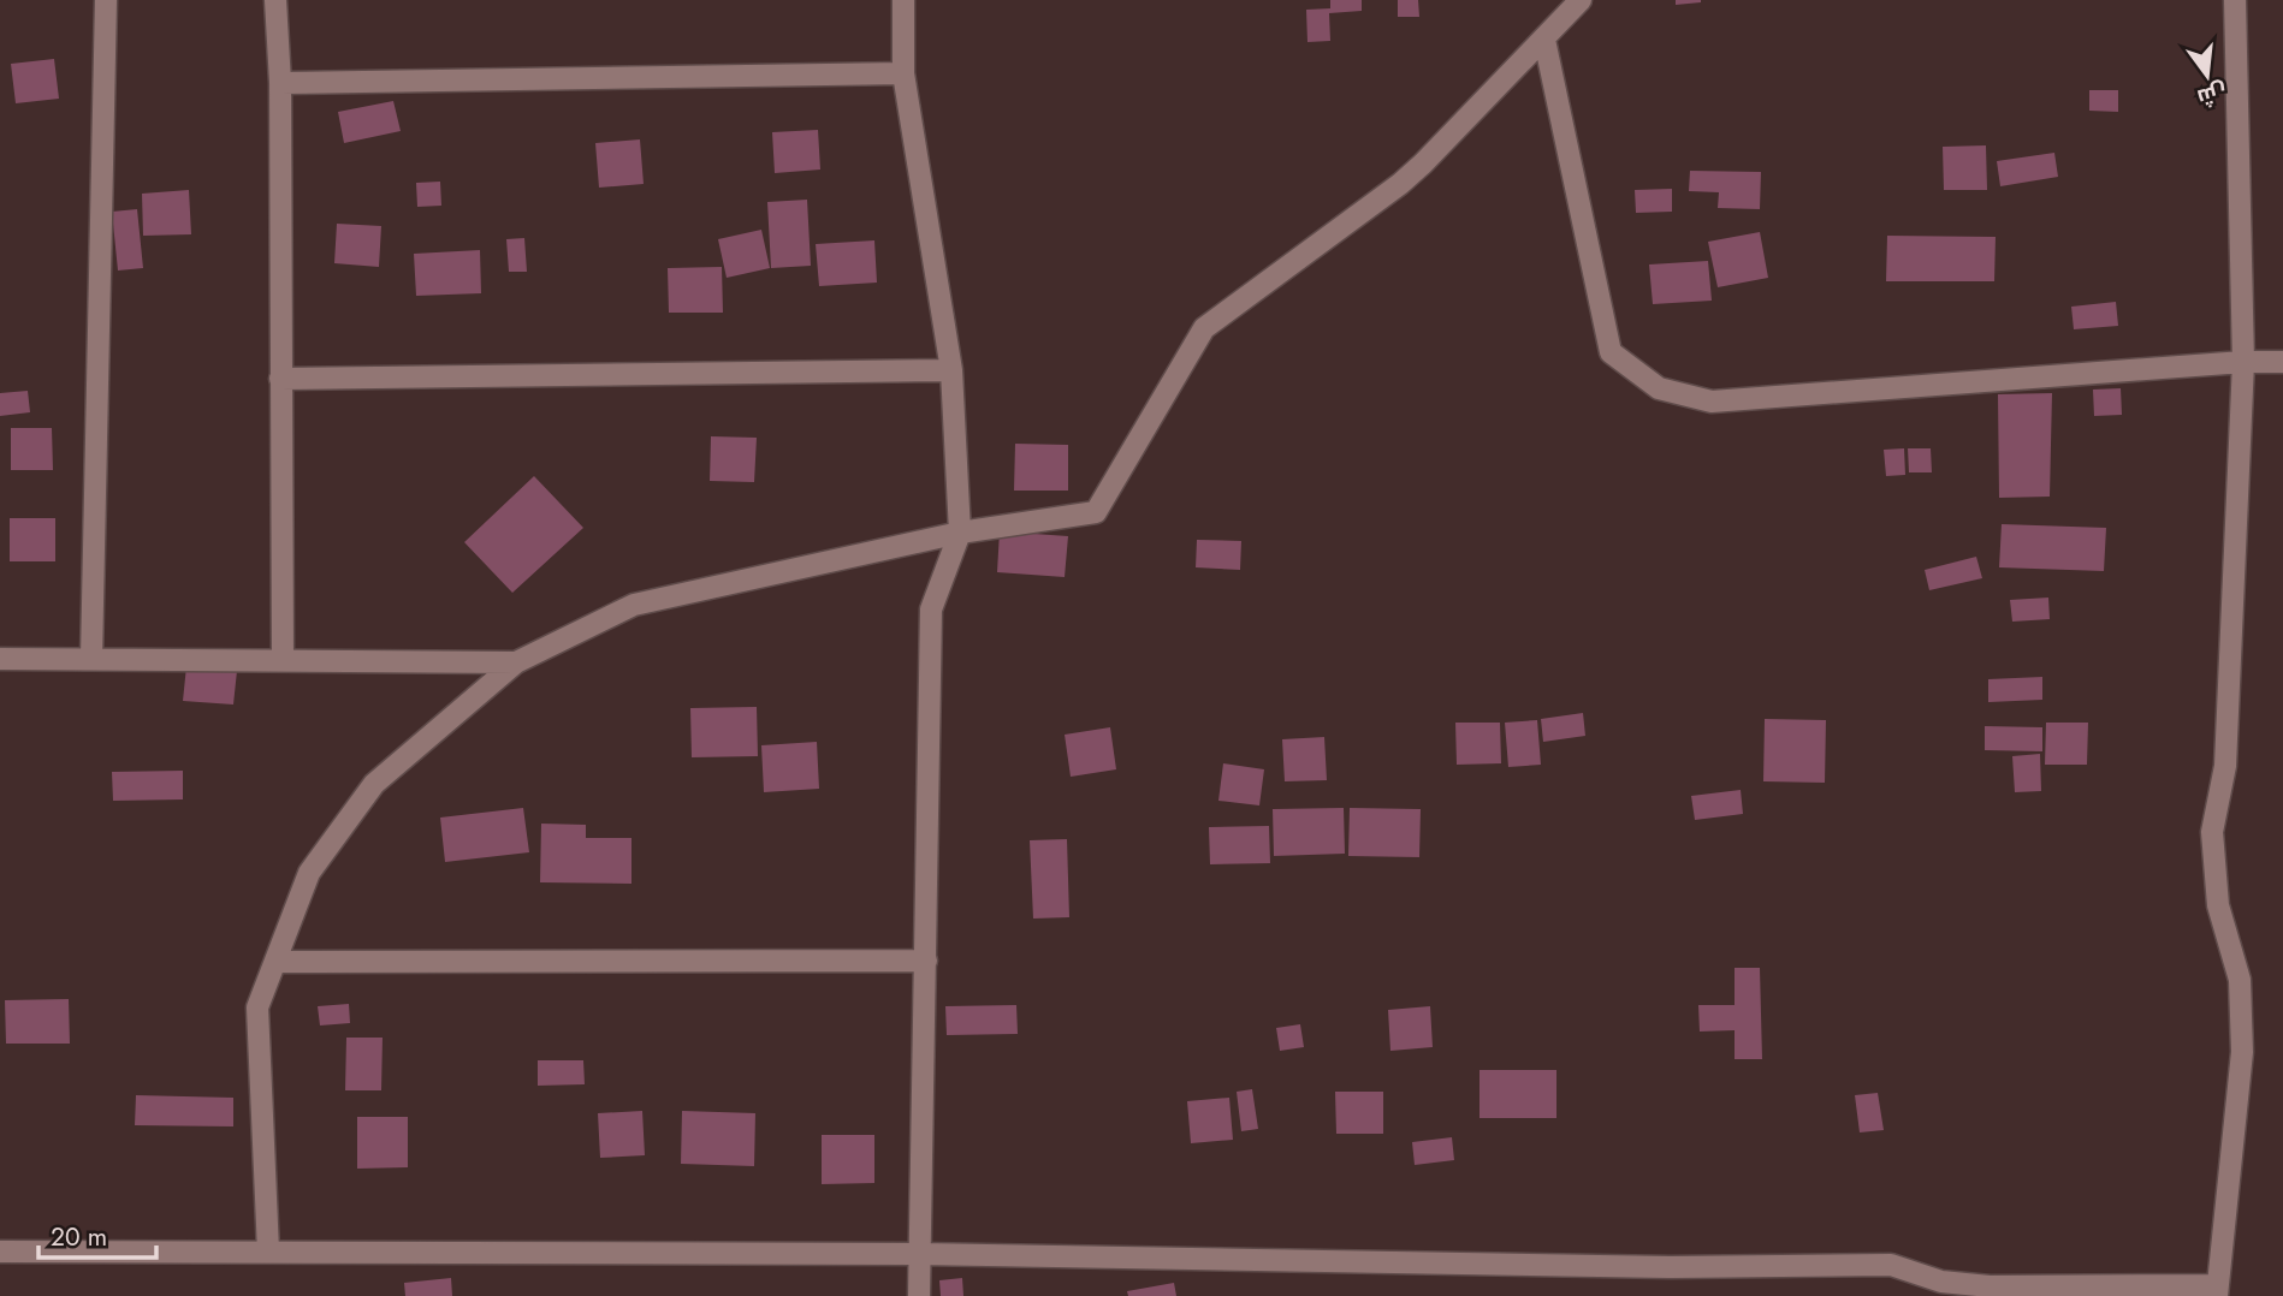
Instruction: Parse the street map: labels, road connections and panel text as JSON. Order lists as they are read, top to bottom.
{
  "scale_bar": "20 m",
  "north": "bottom"
}
